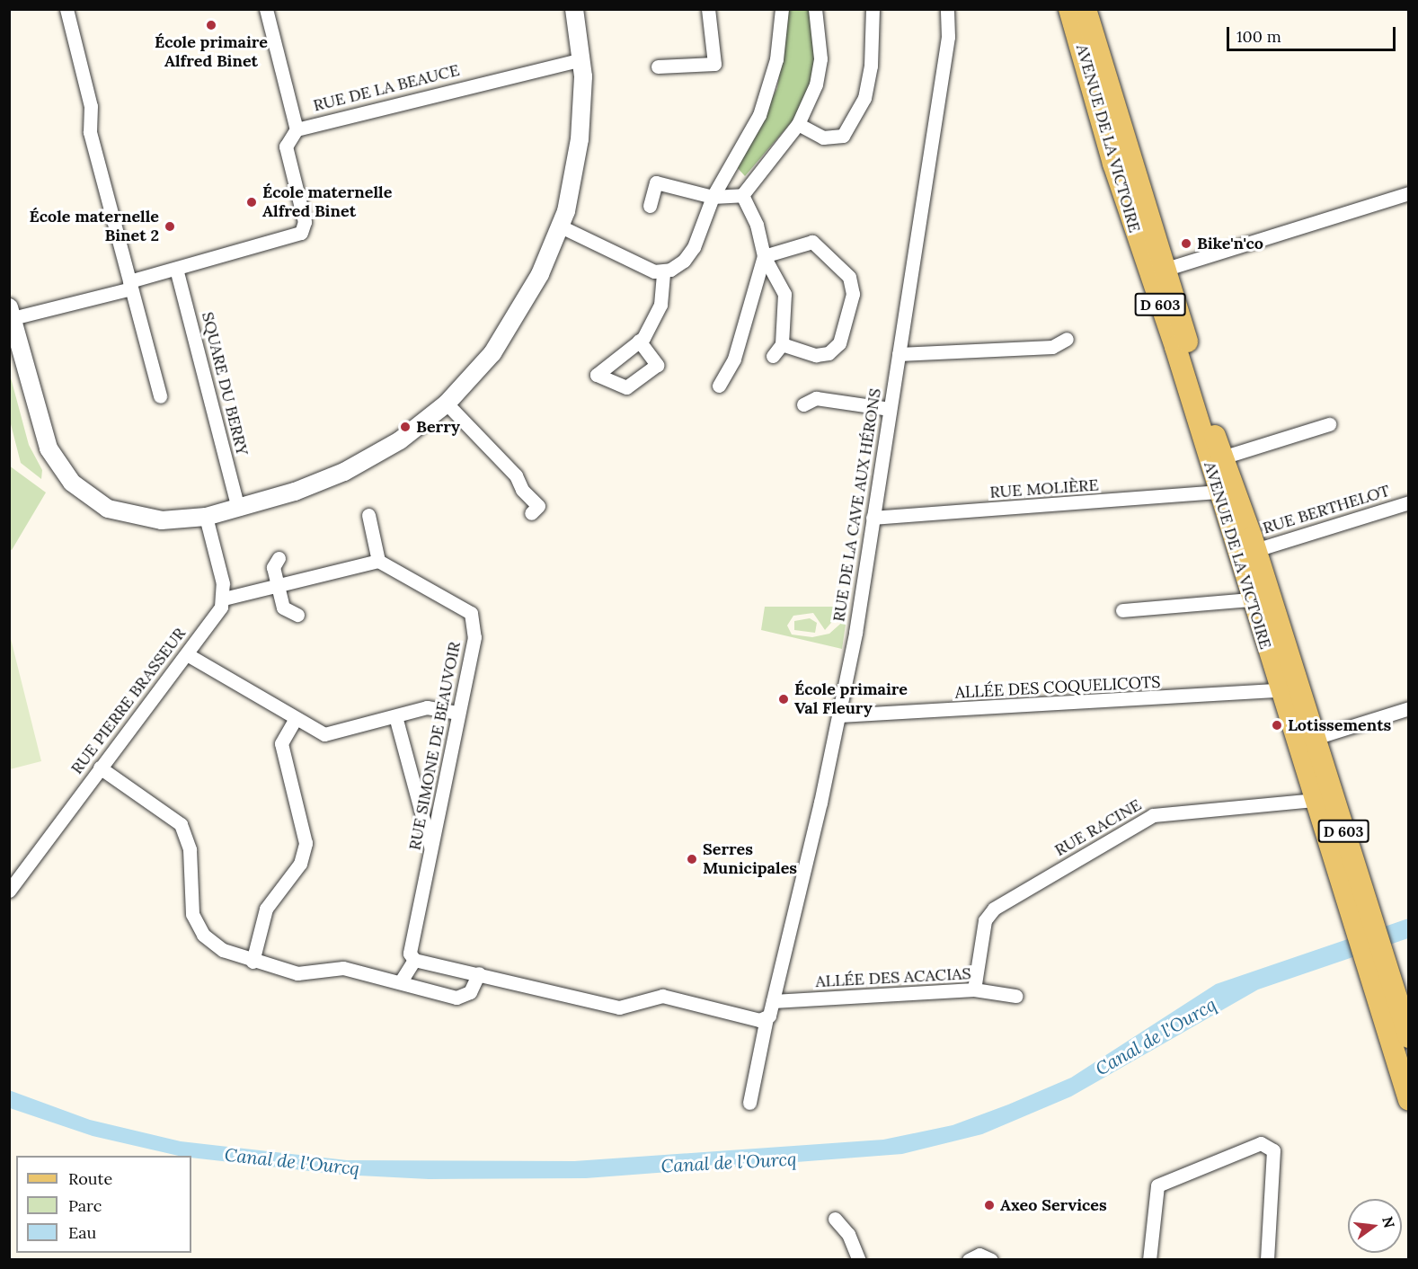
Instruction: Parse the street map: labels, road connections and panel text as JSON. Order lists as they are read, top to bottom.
{
  "streets": {
    "main road": ["AVENUE DE LA VICTOIRE", "D 603"],
    "street": [
      "RUE DE LA BEAUCE",
      "SQUARE DU BERRY",
      "RUE MOLIÈRE",
      "RUE DE LA CAVE AUX HÉRONS",
      "RUE BERTHELOT",
      "ALLÉE DES COQUELICOTS",
      "RUE PIERRE BRASSEUR",
      "RUE SIMONE DE BEAUVOIR",
      "RUE RACINE",
      "ALLÉE DES ACACIAS"
    ]
  },
  "crossings": [
    ["RUE DE LA BEAUCE", "SQUARE DU BERRY"],
    ["AVENUE DE LA VICTOIRE", "RUE MOLIÈRE"],
    ["AVENUE DE LA VICTOIRE", "RUE BERTHELOT"],
    ["AVENUE DE LA VICTOIRE", "ALLÉE DES COQUELICOTS"],
    ["AVENUE DE LA VICTOIRE", "RUE RACINE"],
    ["RUE MOLIÈRE", "RUE DE LA CAVE AUX HÉRONS"],
    ["RUE DE LA CAVE AUX HÉRONS", "ALLÉE DES COQUELICOTS"],
    ["RUE DE LA CAVE AUX HÉRONS", "ALLÉE DES ACACIAS"],
    ["RUE RACINE", "ALLÉE DES ACACIAS"]
  ],
  "water": ["Canal de l'Ourcq"],
  "places": [
    "École primaire Alfred Binet",
    "École maternelle Alfred Binet",
    "École maternelle Binet 2",
    "Bike'n'co",
    "Berry",
    "École primaire Val Fleury",
    "Lotissements",
    "Serres Municipales",
    "Axeo Services"
  ],
  "legend": ["Route", "Parc", "Eau"],
  "scale_bar": "100 m",
  "north": "right"
}
